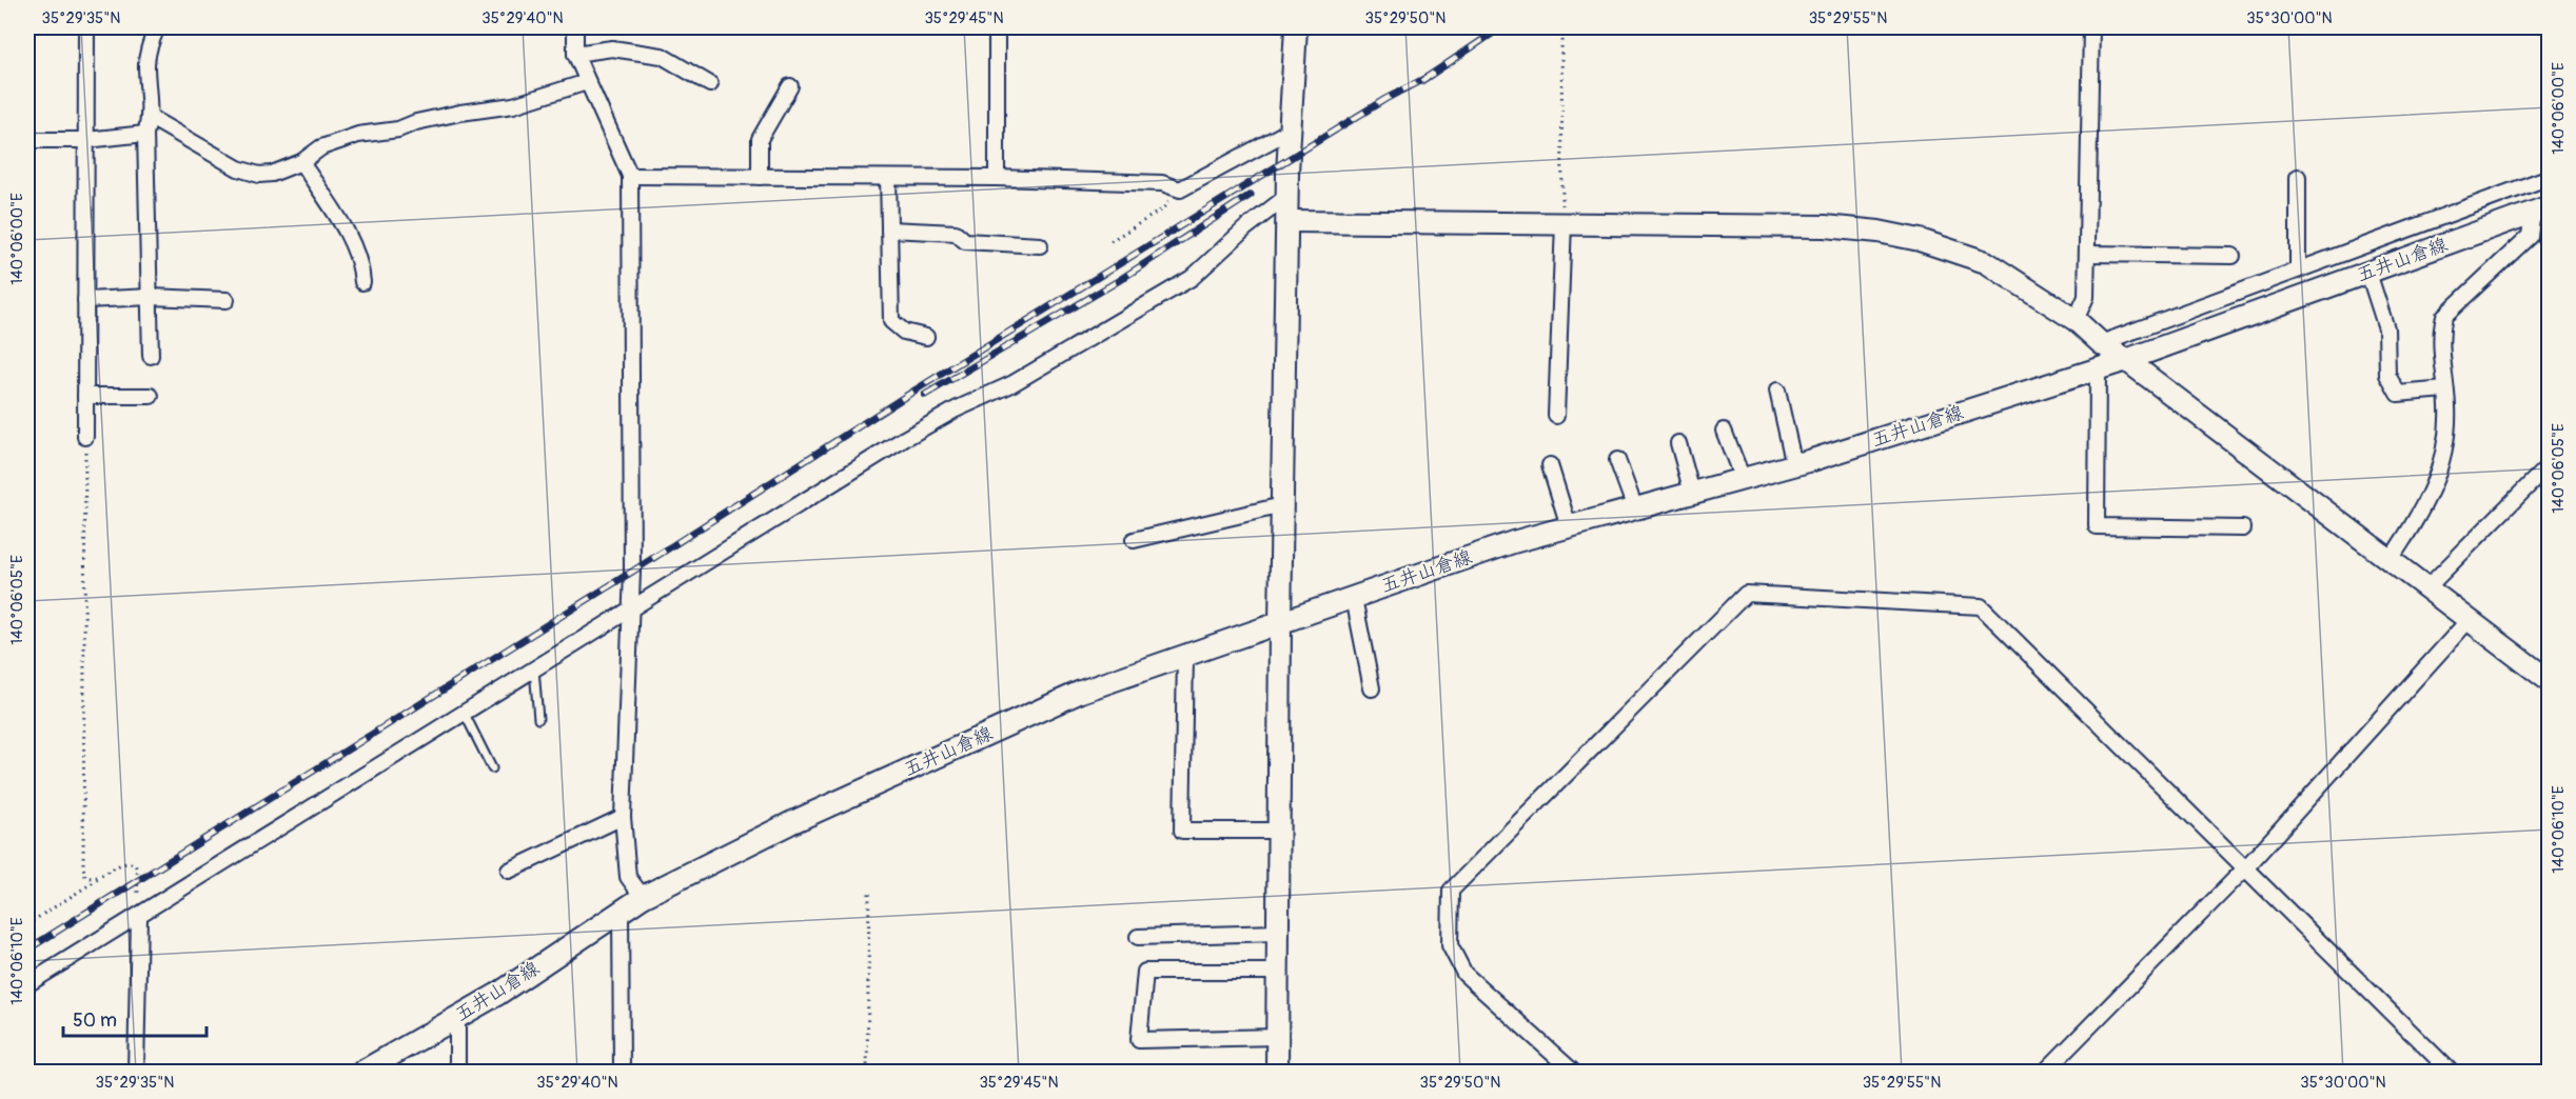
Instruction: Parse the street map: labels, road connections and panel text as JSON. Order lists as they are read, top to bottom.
{
  "streets": {
    "street": ["五井山倉線"]
  },
  "scale_bar": "50 m",
  "coordinates": [
    "35°29'35\"N",
    "35°29'40\"N",
    "35°29'45\"N",
    "35°29'50\"N",
    "35°29'55\"N",
    "35°30'00\"N",
    "140°06'00\"E",
    "140°06'05\"E",
    "140°06'10\"E"
  ]
}
